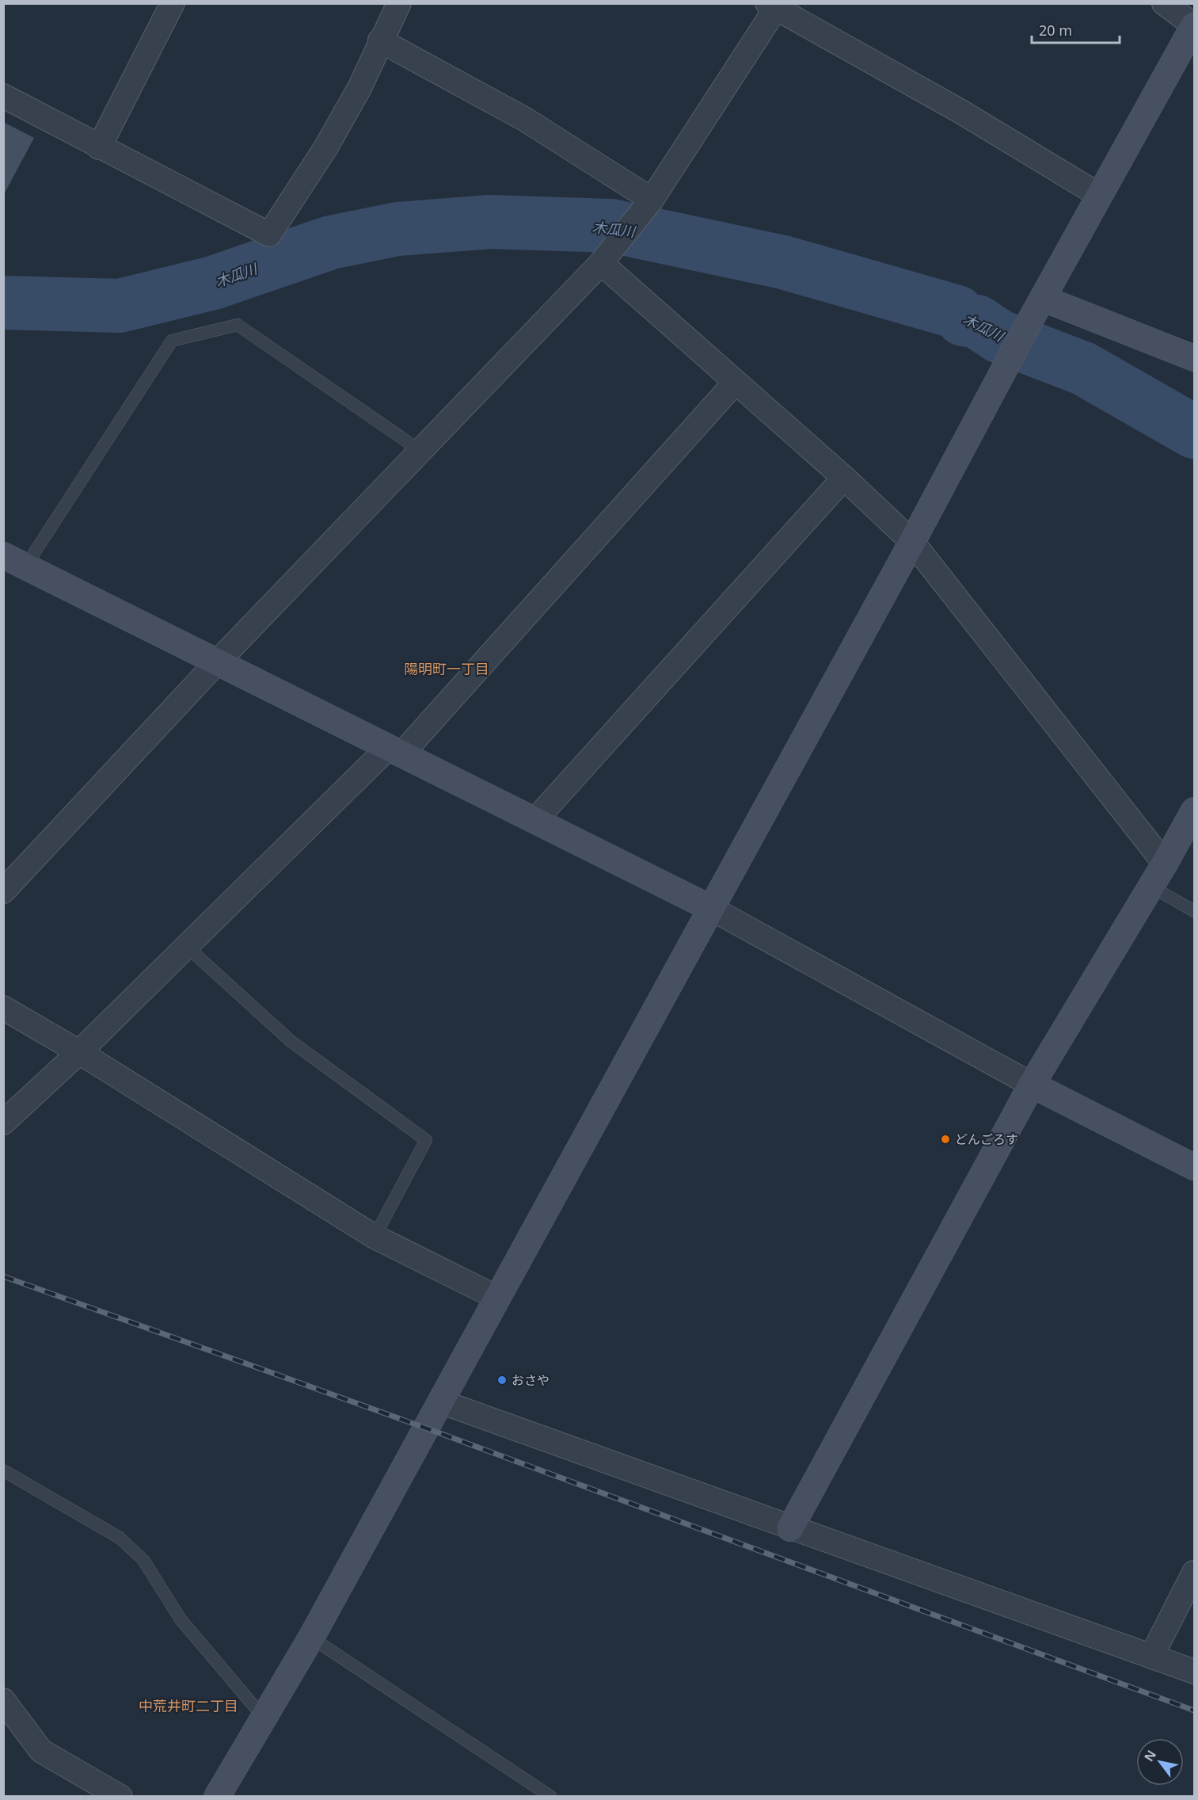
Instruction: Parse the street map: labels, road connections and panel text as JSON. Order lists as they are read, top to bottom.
{
  "districts": ["陽明町一丁目", "中荒井町二丁目"],
  "water": ["木瓜川"],
  "places": ["どんごろす", "おさや"],
  "scale_bar": "20 m",
  "north": "top left"
}
